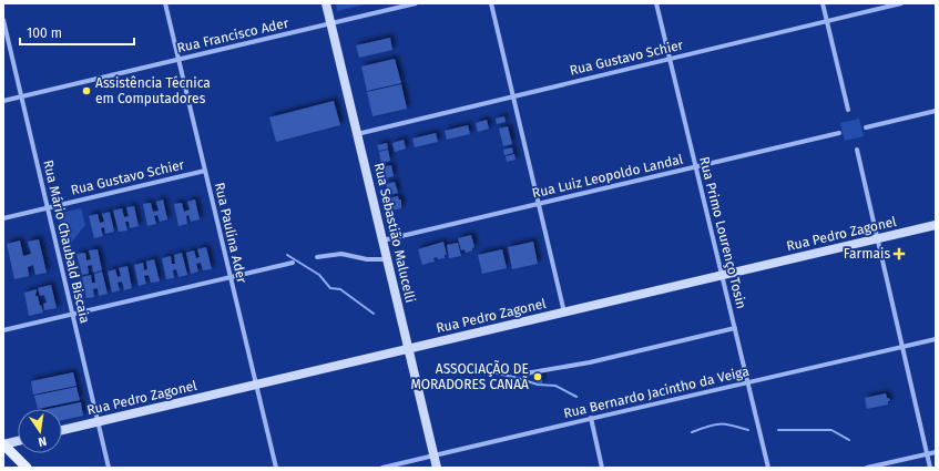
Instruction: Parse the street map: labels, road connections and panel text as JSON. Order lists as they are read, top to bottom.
{
  "streets": {
    "street": [
      "Rua Francisco Ader",
      "Rua Gustavo Schier",
      "Rua Luiz Leopoldo Landal",
      "Rua Paulina Ader",
      "Rua Sebastião Malucelli",
      "Rua Primo Lourenço Tosin",
      "Rua Pedro Zagonel",
      "Rua Mário Chaubald Biscaia",
      "Rua Bernardo Jacintho da Veiga"
    ]
  },
  "crossings": [
    ["Rua Francisco Ader", "Rua Paulina Ader"],
    ["Rua Francisco Ader", "Rua Sebastião Malucelli"],
    ["Rua Francisco Ader", "Rua Mário Chaubald Biscaia"],
    ["Rua Gustavo Schier", "Rua Paulina Ader"],
    ["Rua Gustavo Schier", "Rua Sebastião Malucelli"],
    ["Rua Gustavo Schier", "Rua Primo Lourenço Tosin"],
    ["Rua Gustavo Schier", "Rua Mário Chaubald Biscaia"],
    ["Rua Luiz Leopoldo Landal", "Rua Sebastião Malucelli"],
    ["Rua Luiz Leopoldo Landal", "Rua Primo Lourenço Tosin"],
    ["Rua Paulina Ader", "Rua Pedro Zagonel"],
    ["Rua Sebastião Malucelli", "Rua Pedro Zagonel"],
    ["Rua Sebastião Malucelli", "Rua Bernardo Jacintho da Veiga"],
    ["Rua Primo Lourenço Tosin", "Rua Pedro Zagonel"],
    ["Rua Primo Lourenço Tosin", "Rua Bernardo Jacintho da Veiga"],
    ["Rua Pedro Zagonel", "Rua Mário Chaubald Biscaia"]
  ],
  "places": {
    "other": ["Assistência Técnica em Computadores", "ASSOCIAÇÃO DE MORADORES CANAÃ"],
    "health": ["Farmais"]
  },
  "scale_bar": "100 m",
  "north": "bottom"
}
